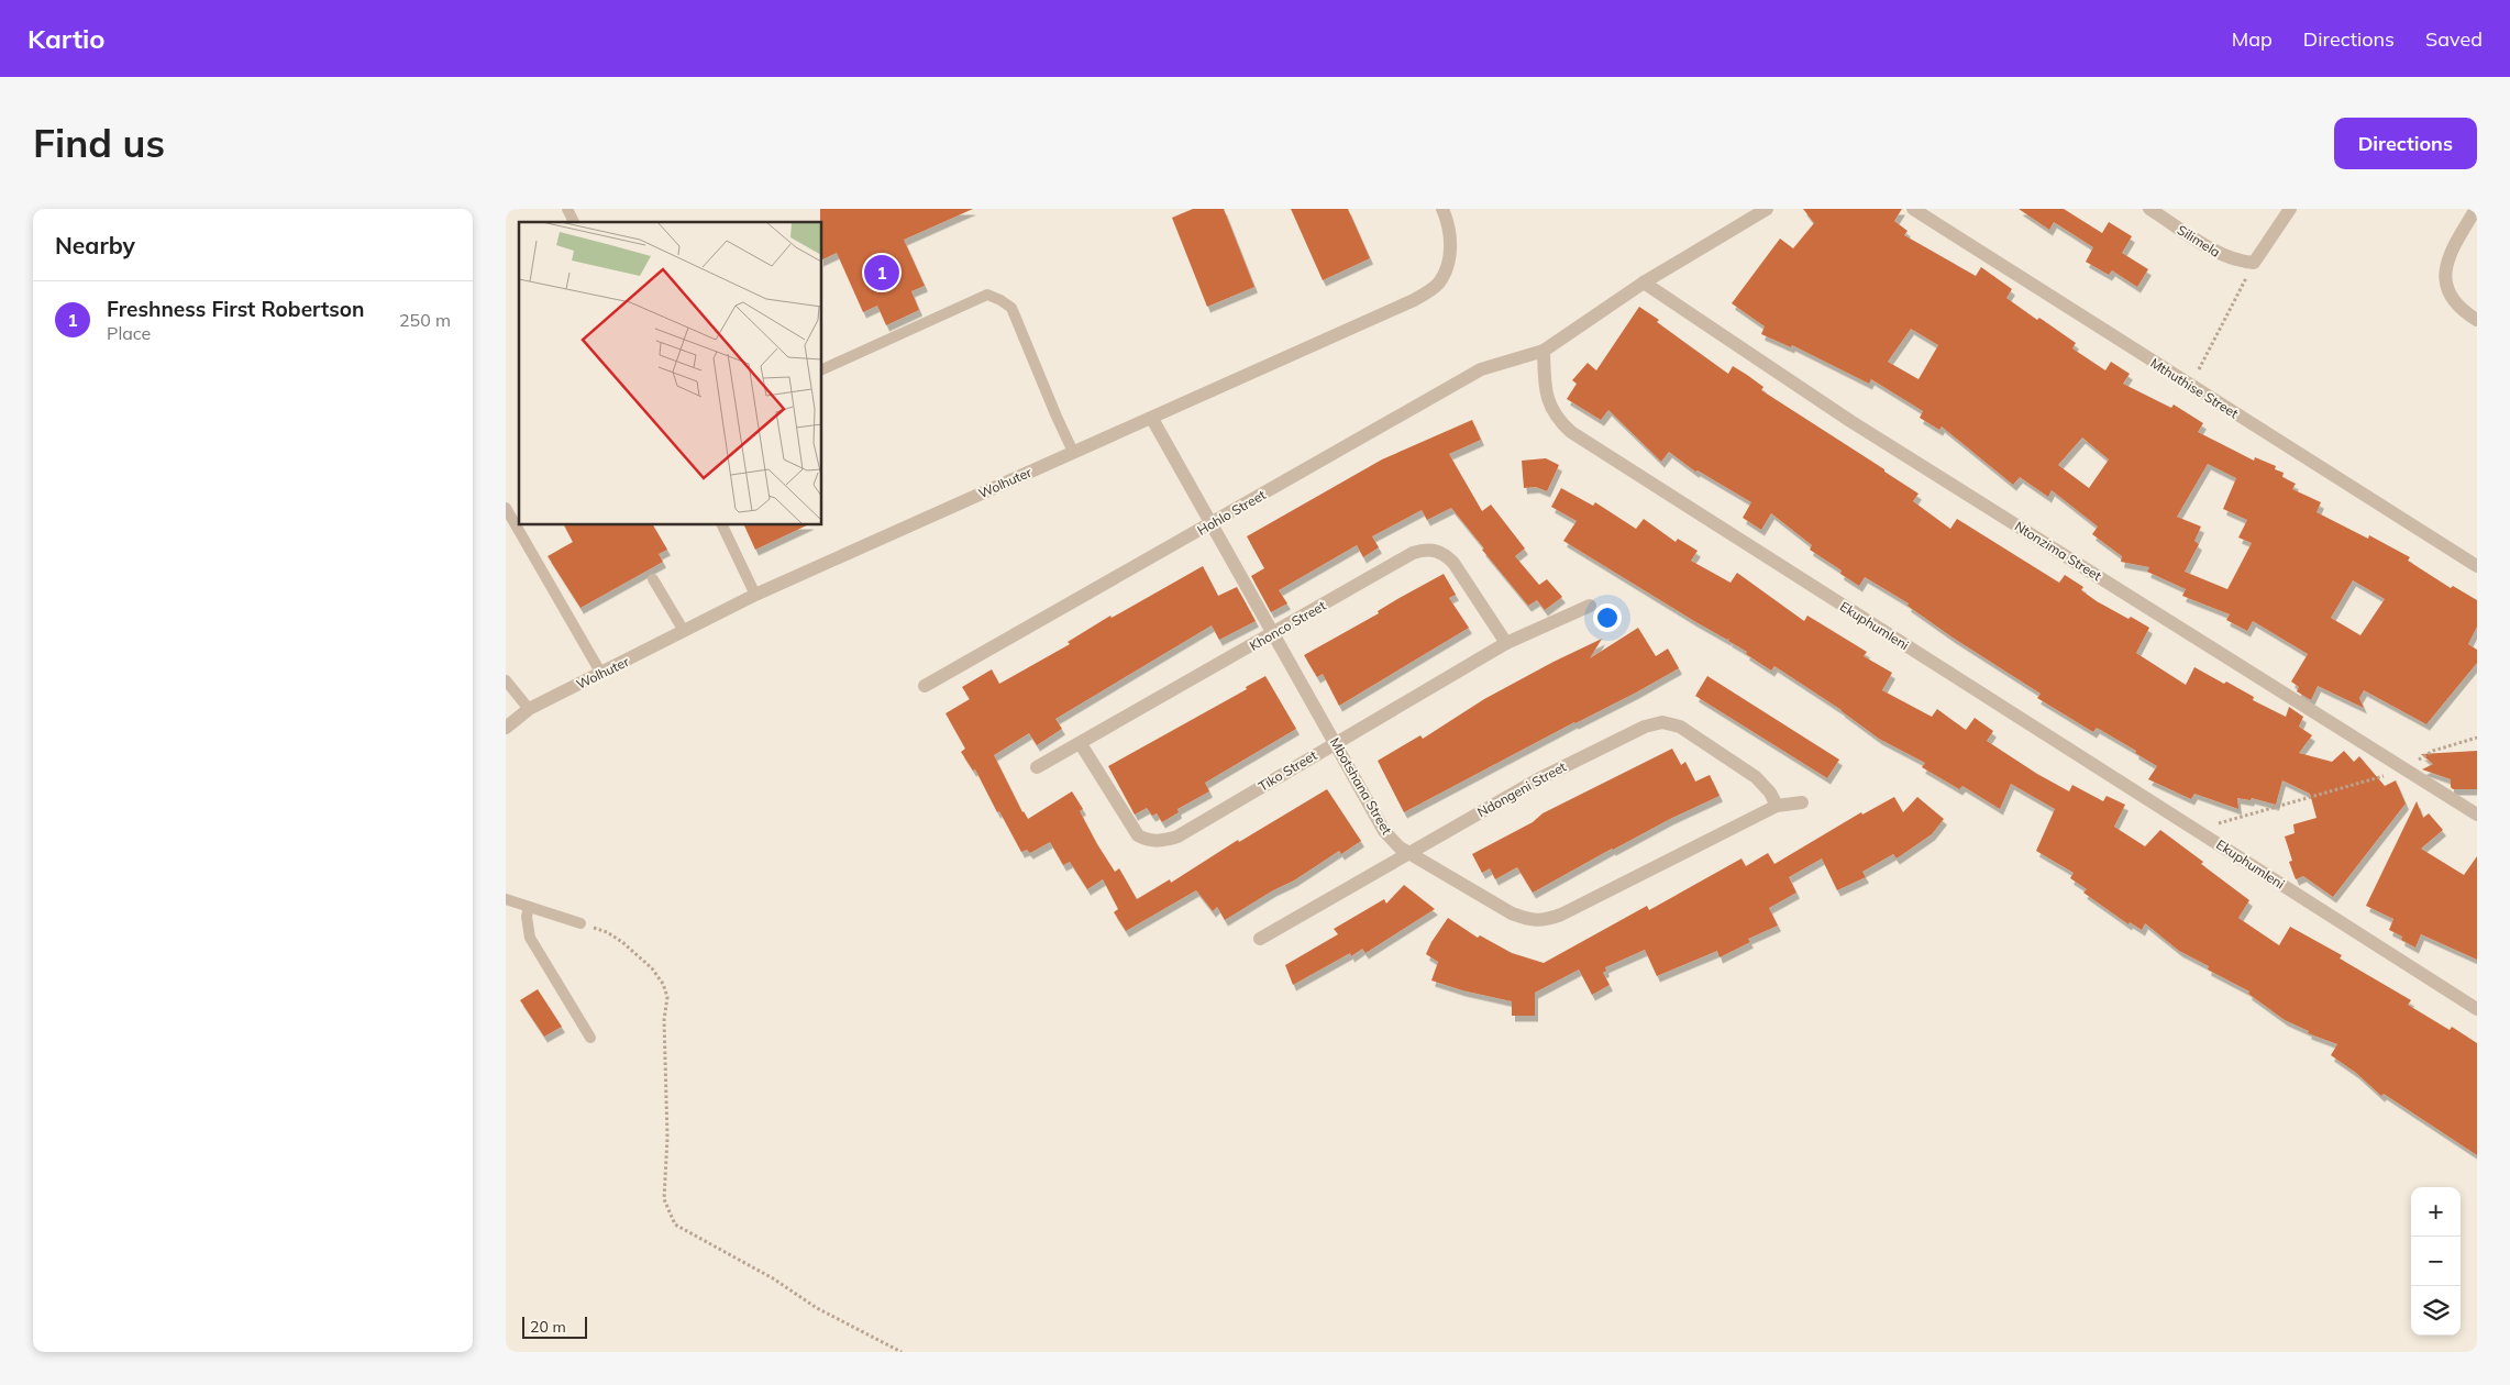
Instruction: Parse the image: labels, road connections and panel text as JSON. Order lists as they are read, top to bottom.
{
  "streets": {
    "street": [
      "Silimela",
      "Mthuthise Street",
      "Wolhuter",
      "Hohlo Street",
      "Ntonzima Street",
      "Khonco Street",
      "Ekuphumleni",
      "Tiko Street",
      "Mbotshana Street",
      "Ndongeni Street"
    ]
  },
  "crossings": [
    ["Wolhuter", "Mbotshana Street"],
    ["Hohlo Street", "Ekuphumleni"],
    ["Hohlo Street", "Mbotshana Street"],
    ["Khonco Street", "Tiko Street"],
    ["Khonco Street", "Mbotshana Street"],
    ["Tiko Street", "Mbotshana Street"],
    ["Mbotshana Street", "Ndongeni Street"]
  ],
  "scale_bar": "20 m",
  "page": {
    "header": "Kartio",
    "nav": ["Map", "Directions", "Saved"],
    "buttons": "Directions",
    "title": "Find us",
    "heading": "Nearby",
    "pins": "1",
    "list": [
      {
        "mark": "1",
        "name": "Freshness First Robertson",
        "note": "Place",
        "value": "250 m"
      }
    ],
    "map_buttons": ["+", "−"],
    "scale": "20 m"
  }
}
